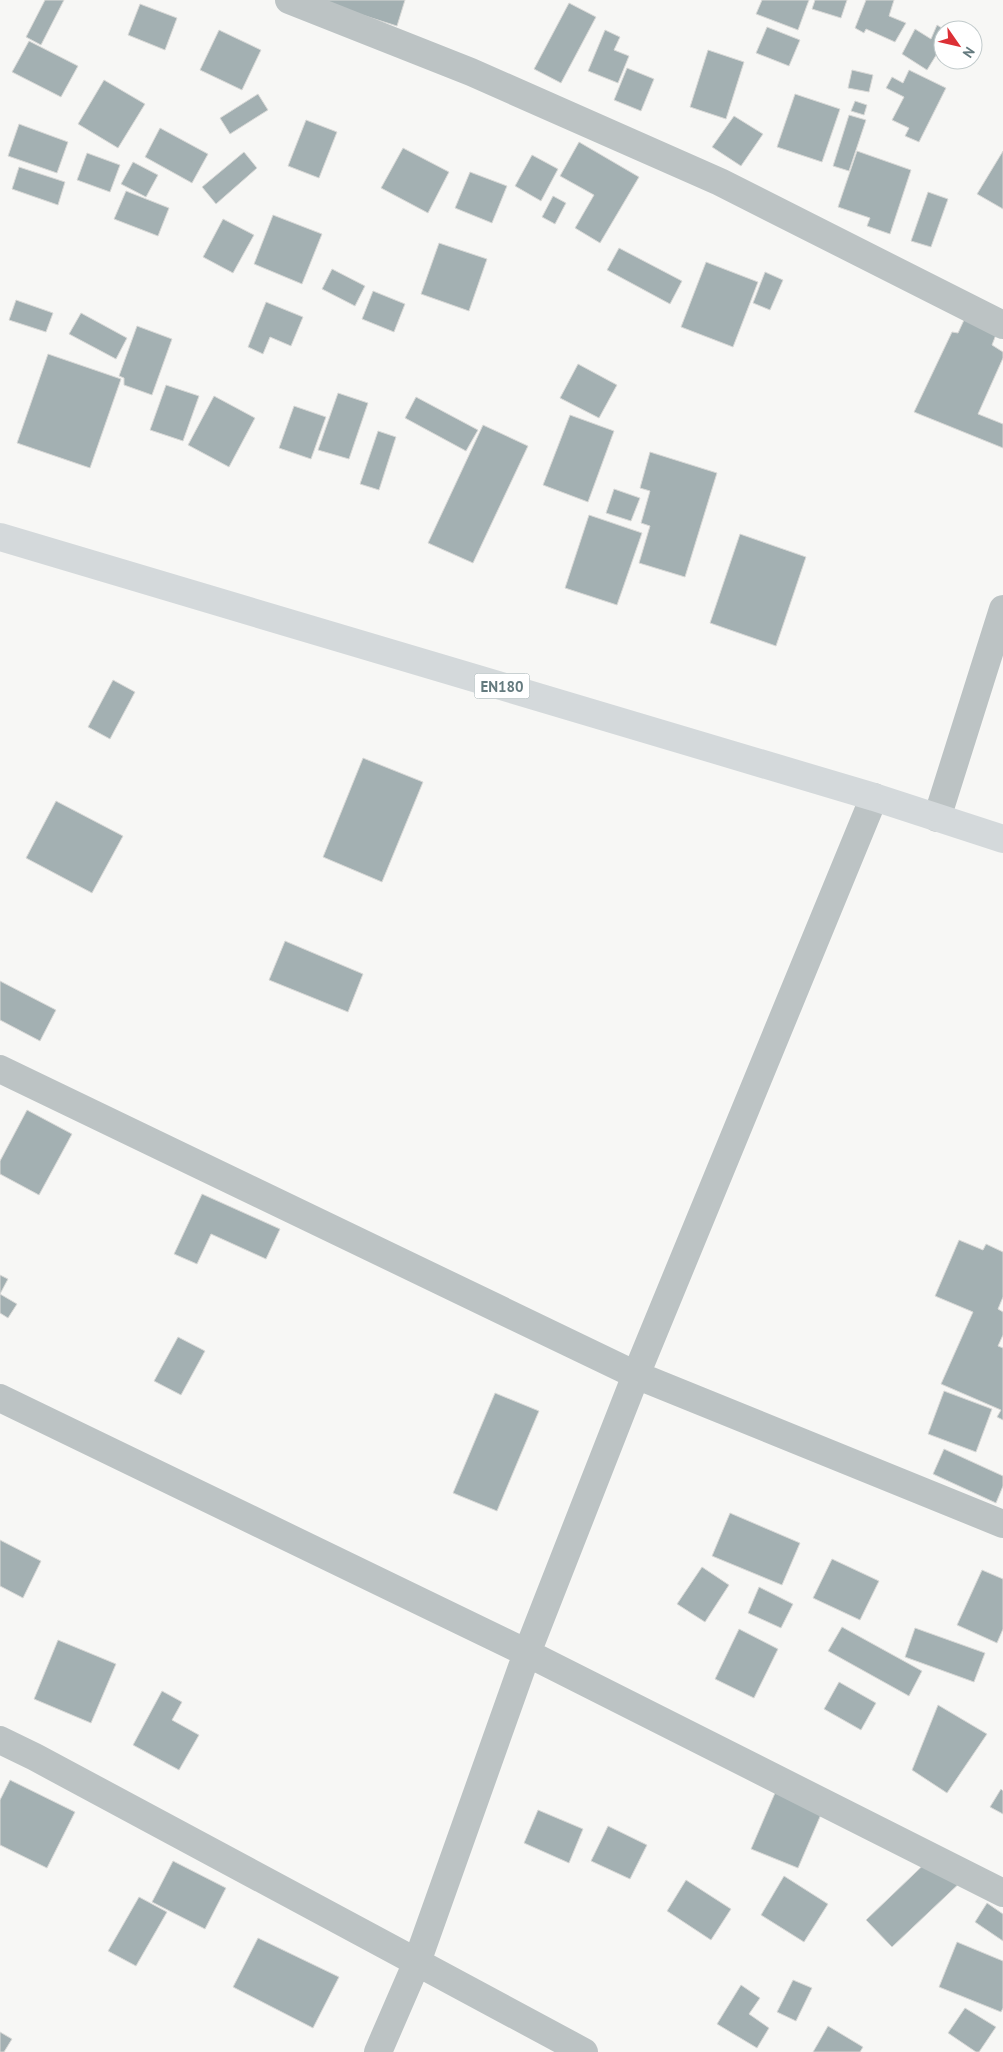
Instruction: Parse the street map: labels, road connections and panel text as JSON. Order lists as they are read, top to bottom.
{
  "streets": {
    "main road": ["EN180"]
  },
  "north": "bottom right"
}
